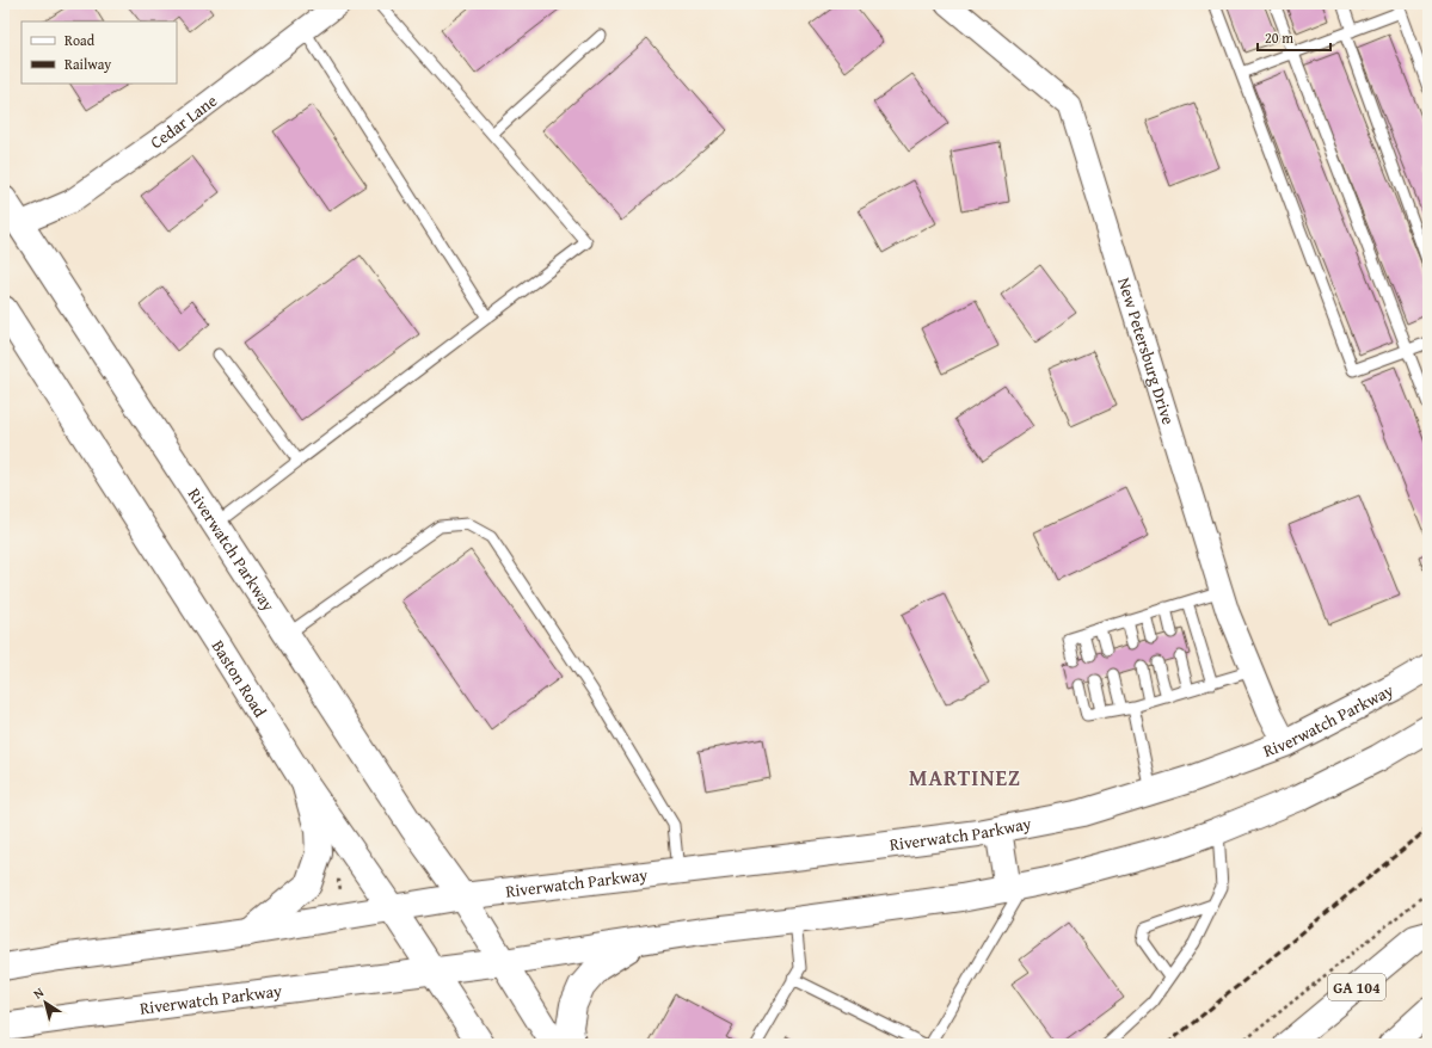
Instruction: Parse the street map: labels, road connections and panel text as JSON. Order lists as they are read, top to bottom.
{
  "streets": {
    "main road": ["Riverwatch Parkway", "Baston Road", "GA 104"],
    "street": ["Cedar Lane", "New Petersburg Drive"]
  },
  "crossings": [
    ["Cedar Lane", "Riverwatch Parkway"],
    ["New Petersburg Drive", "Riverwatch Parkway"],
    ["Riverwatch Parkway", "Baston Road"]
  ],
  "districts": ["MARTINEZ"],
  "legend": ["Road", "Railway"],
  "scale_bar": "20 m",
  "north": "top left"
}
